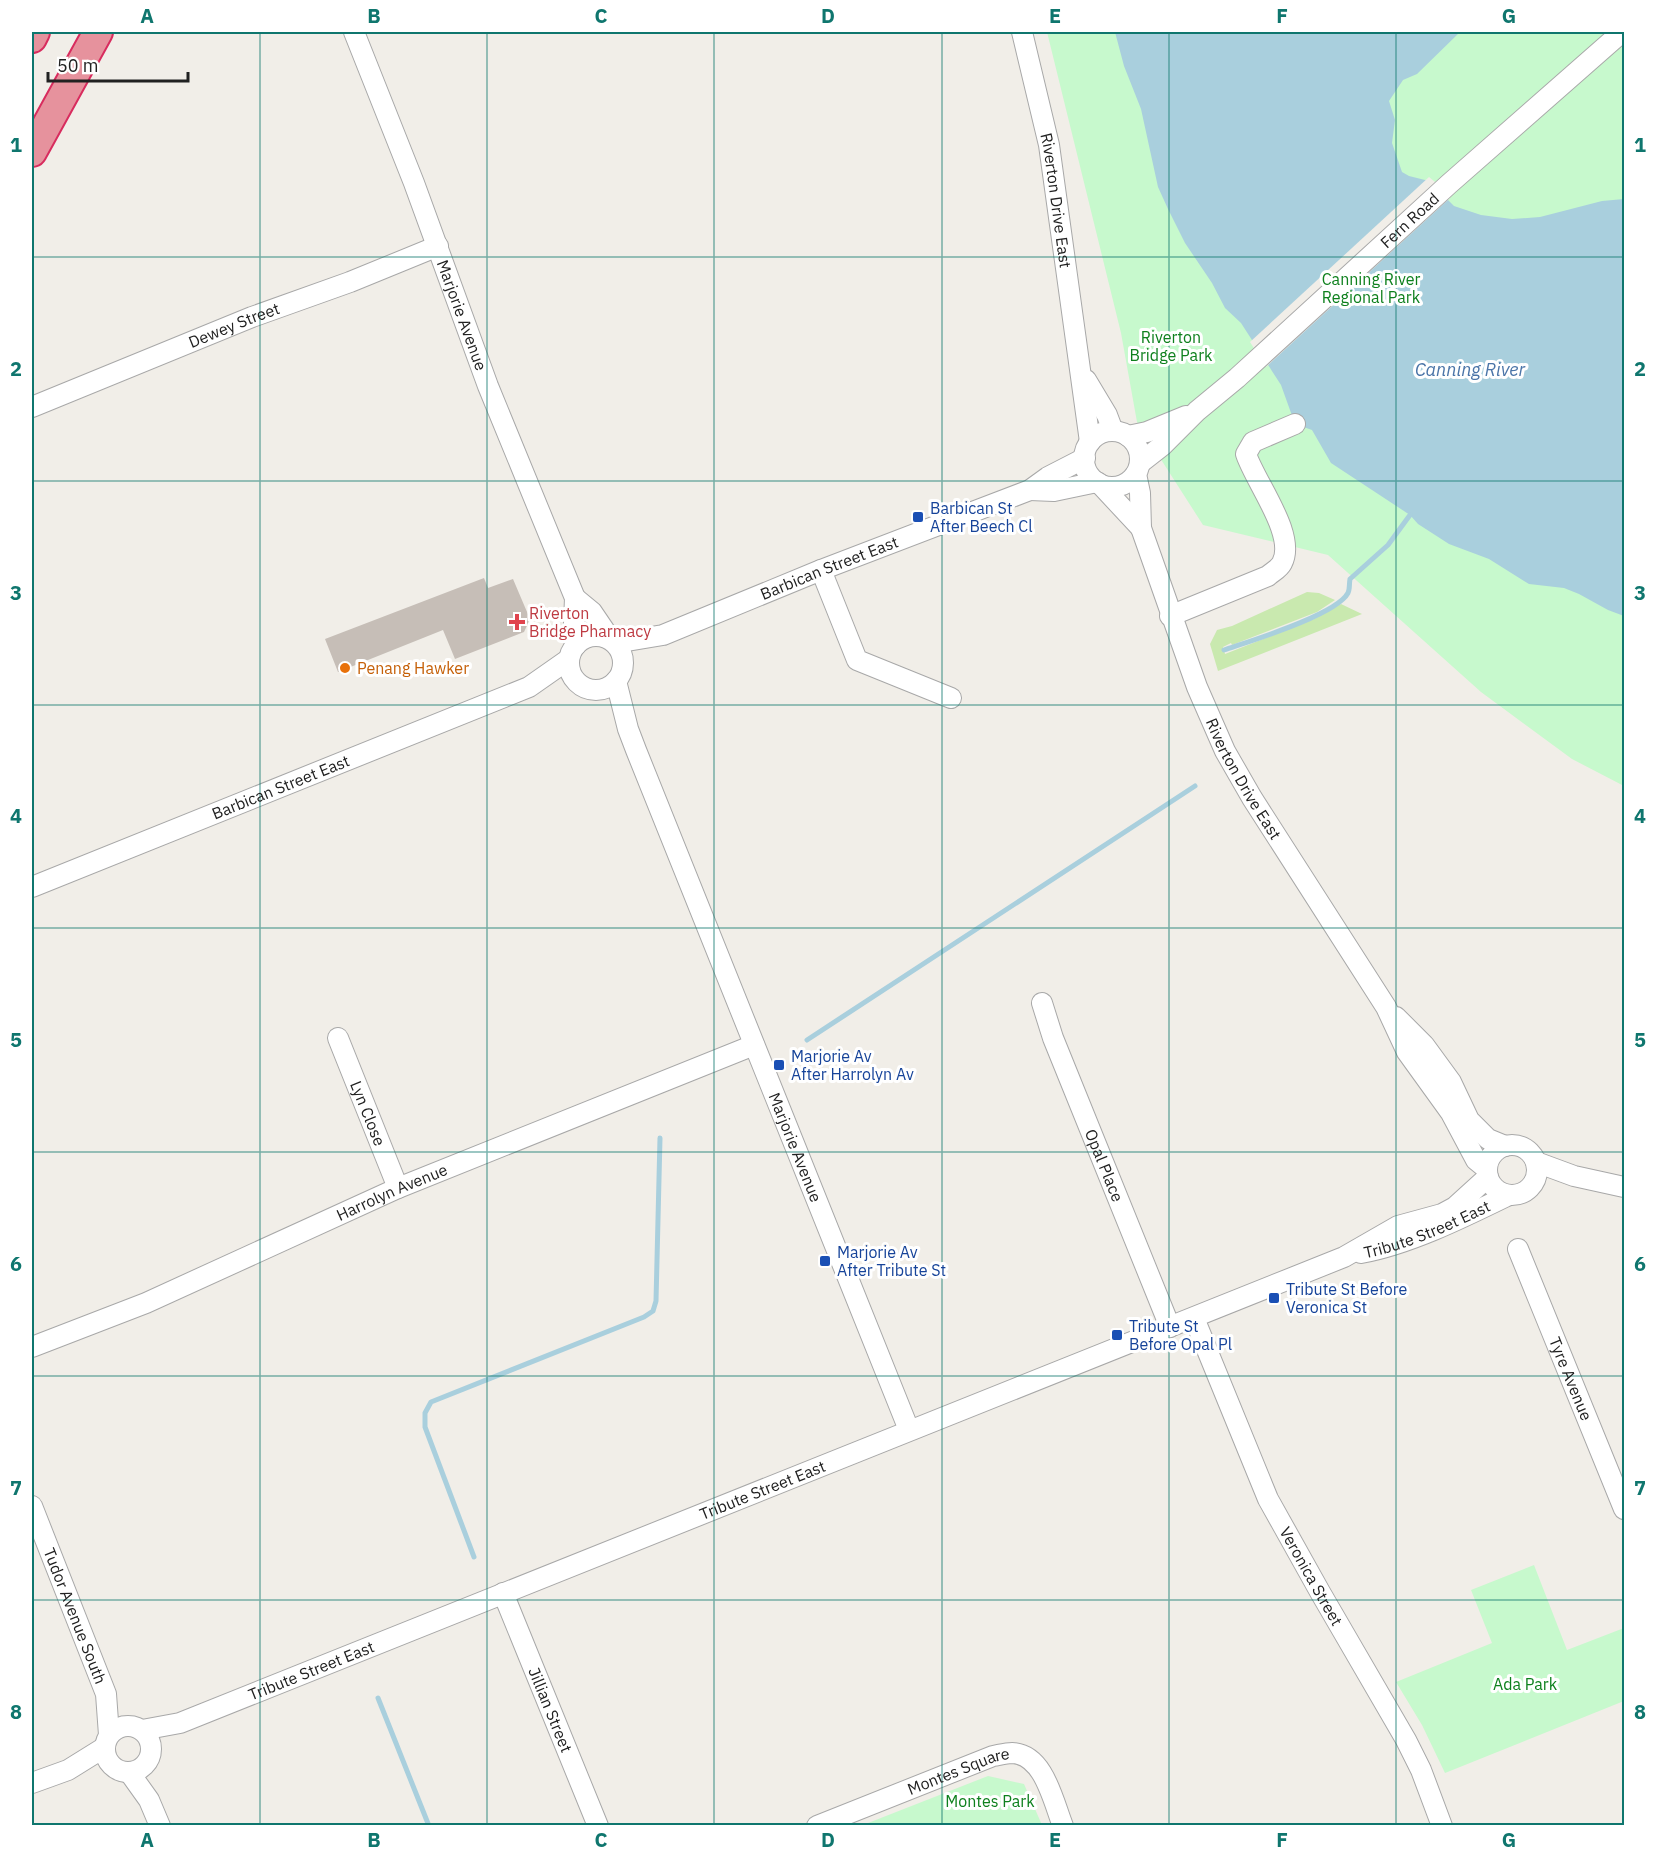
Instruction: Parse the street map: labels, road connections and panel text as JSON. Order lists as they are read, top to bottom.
{
  "streets": {
    "street": [
      "Riverton Drive East",
      "Fern Road",
      "Marjorie Avenue",
      "Dewey Street",
      "Barbican Street East",
      "Lyn Close",
      "Opal Place",
      "Harrolyn Avenue",
      "Tribute Street East",
      "Tyre Avenue",
      "Veronica Street",
      "Tudor Avenue South",
      "Jillian Street",
      "Montes Square"
    ]
  },
  "crossings": [
    ["Riverton Drive East", "Fern Road"],
    ["Riverton Drive East", "Barbican Street East"],
    ["Riverton Drive East", "Tribute Street East"],
    ["Fern Road", "Barbican Street East"],
    ["Marjorie Avenue", "Dewey Street"],
    ["Marjorie Avenue", "Barbican Street East"],
    ["Marjorie Avenue", "Harrolyn Avenue"],
    ["Marjorie Avenue", "Tribute Street East"],
    ["Lyn Close", "Harrolyn Avenue"],
    ["Opal Place", "Tribute Street East"],
    ["Tribute Street East", "Veronica Street"],
    ["Tribute Street East", "Tudor Avenue South"],
    ["Tribute Street East", "Jillian Street"]
  ],
  "water": ["Canning River"],
  "parks": [
    "Canning River Regional Park",
    "Riverton Bridge Park",
    "Ada Park",
    "Montes Park"
  ],
  "places": {
    "transit": [
      "Barbican St After Beech Cl",
      "Marjorie Av After Harrolyn Av",
      "Marjorie Av After Tribute St",
      "Tribute St Before Veronica St",
      "Tribute St Before Opal Pl"
    ],
    "health": ["Riverton Bridge Pharmacy"],
    "other": ["Penang Hawker"]
  },
  "scale_bar": "50 m",
  "grid": {
    "columns": [
      "A",
      "B",
      "C",
      "D",
      "E",
      "F",
      "G"
    ],
    "rows": [
      "1",
      "2",
      "3",
      "4",
      "5",
      "6",
      "7",
      "8"
    ]
  }
}
